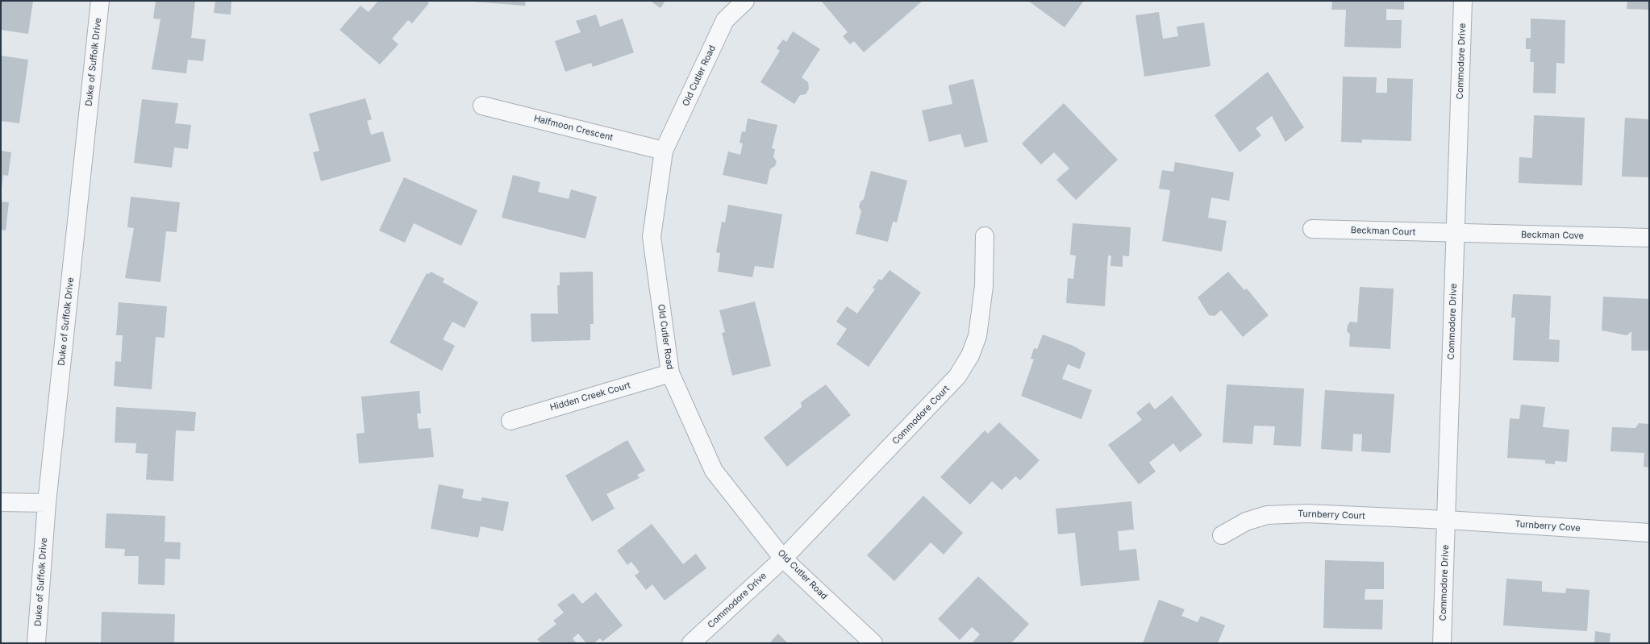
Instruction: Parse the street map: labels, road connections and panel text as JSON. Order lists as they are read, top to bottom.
{
  "streets": {
    "street": [
      "Commodore Drive",
      "Duke of Suffolk Drive",
      "Old Cutler Road",
      "Halfmoon Crescent",
      "Beckman Court",
      "Beckman Cove",
      "Hidden Creek Court",
      "Commodore Court",
      "Turnberry Court",
      "Turnberry Cove"
    ]
  },
  "crossings": [
    ["Commodore Drive", "Old Cutler Road"],
    ["Commodore Drive", "Beckman Court"],
    ["Commodore Drive", "Beckman Cove"],
    ["Commodore Drive", "Commodore Court"],
    ["Commodore Drive", "Turnberry Court"],
    ["Commodore Drive", "Turnberry Cove"],
    ["Old Cutler Road", "Halfmoon Crescent"],
    ["Old Cutler Road", "Hidden Creek Court"],
    ["Old Cutler Road", "Commodore Court"],
    ["Beckman Court", "Beckman Cove"],
    ["Turnberry Court", "Turnberry Cove"]
  ]
}
